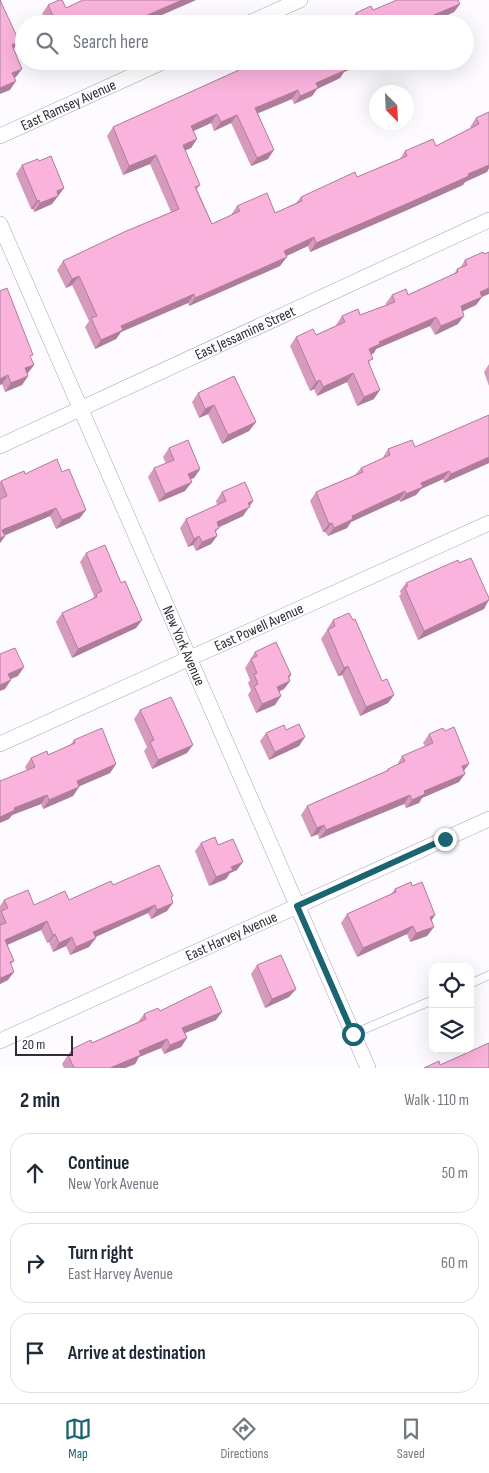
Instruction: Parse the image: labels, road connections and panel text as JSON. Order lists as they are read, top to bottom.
{
  "streets": {
    "street": [
      "East Ramsey Avenue",
      "East Jessamine Street",
      "East Powell Avenue",
      "New York Avenue",
      "East Harvey Avenue"
    ]
  },
  "crossings": [
    ["East Jessamine Street", "New York Avenue"],
    ["East Powell Avenue", "New York Avenue"],
    ["New York Avenue", "East Harvey Avenue"]
  ],
  "scale_bar": "20 m",
  "north": "bottom right",
  "page": {
    "search": "Search here",
    "scale": "20 m",
    "heading": ["2 min", "Walk · 110 m"],
    "list": [
      ["Continue", "New York Avenue", "50 m"],
      ["Turn right", "East Harvey Avenue", "60 m"],
      "Arrive at destination"
    ],
    "nav": ["Map", "Directions", "Saved"]
  }
}
